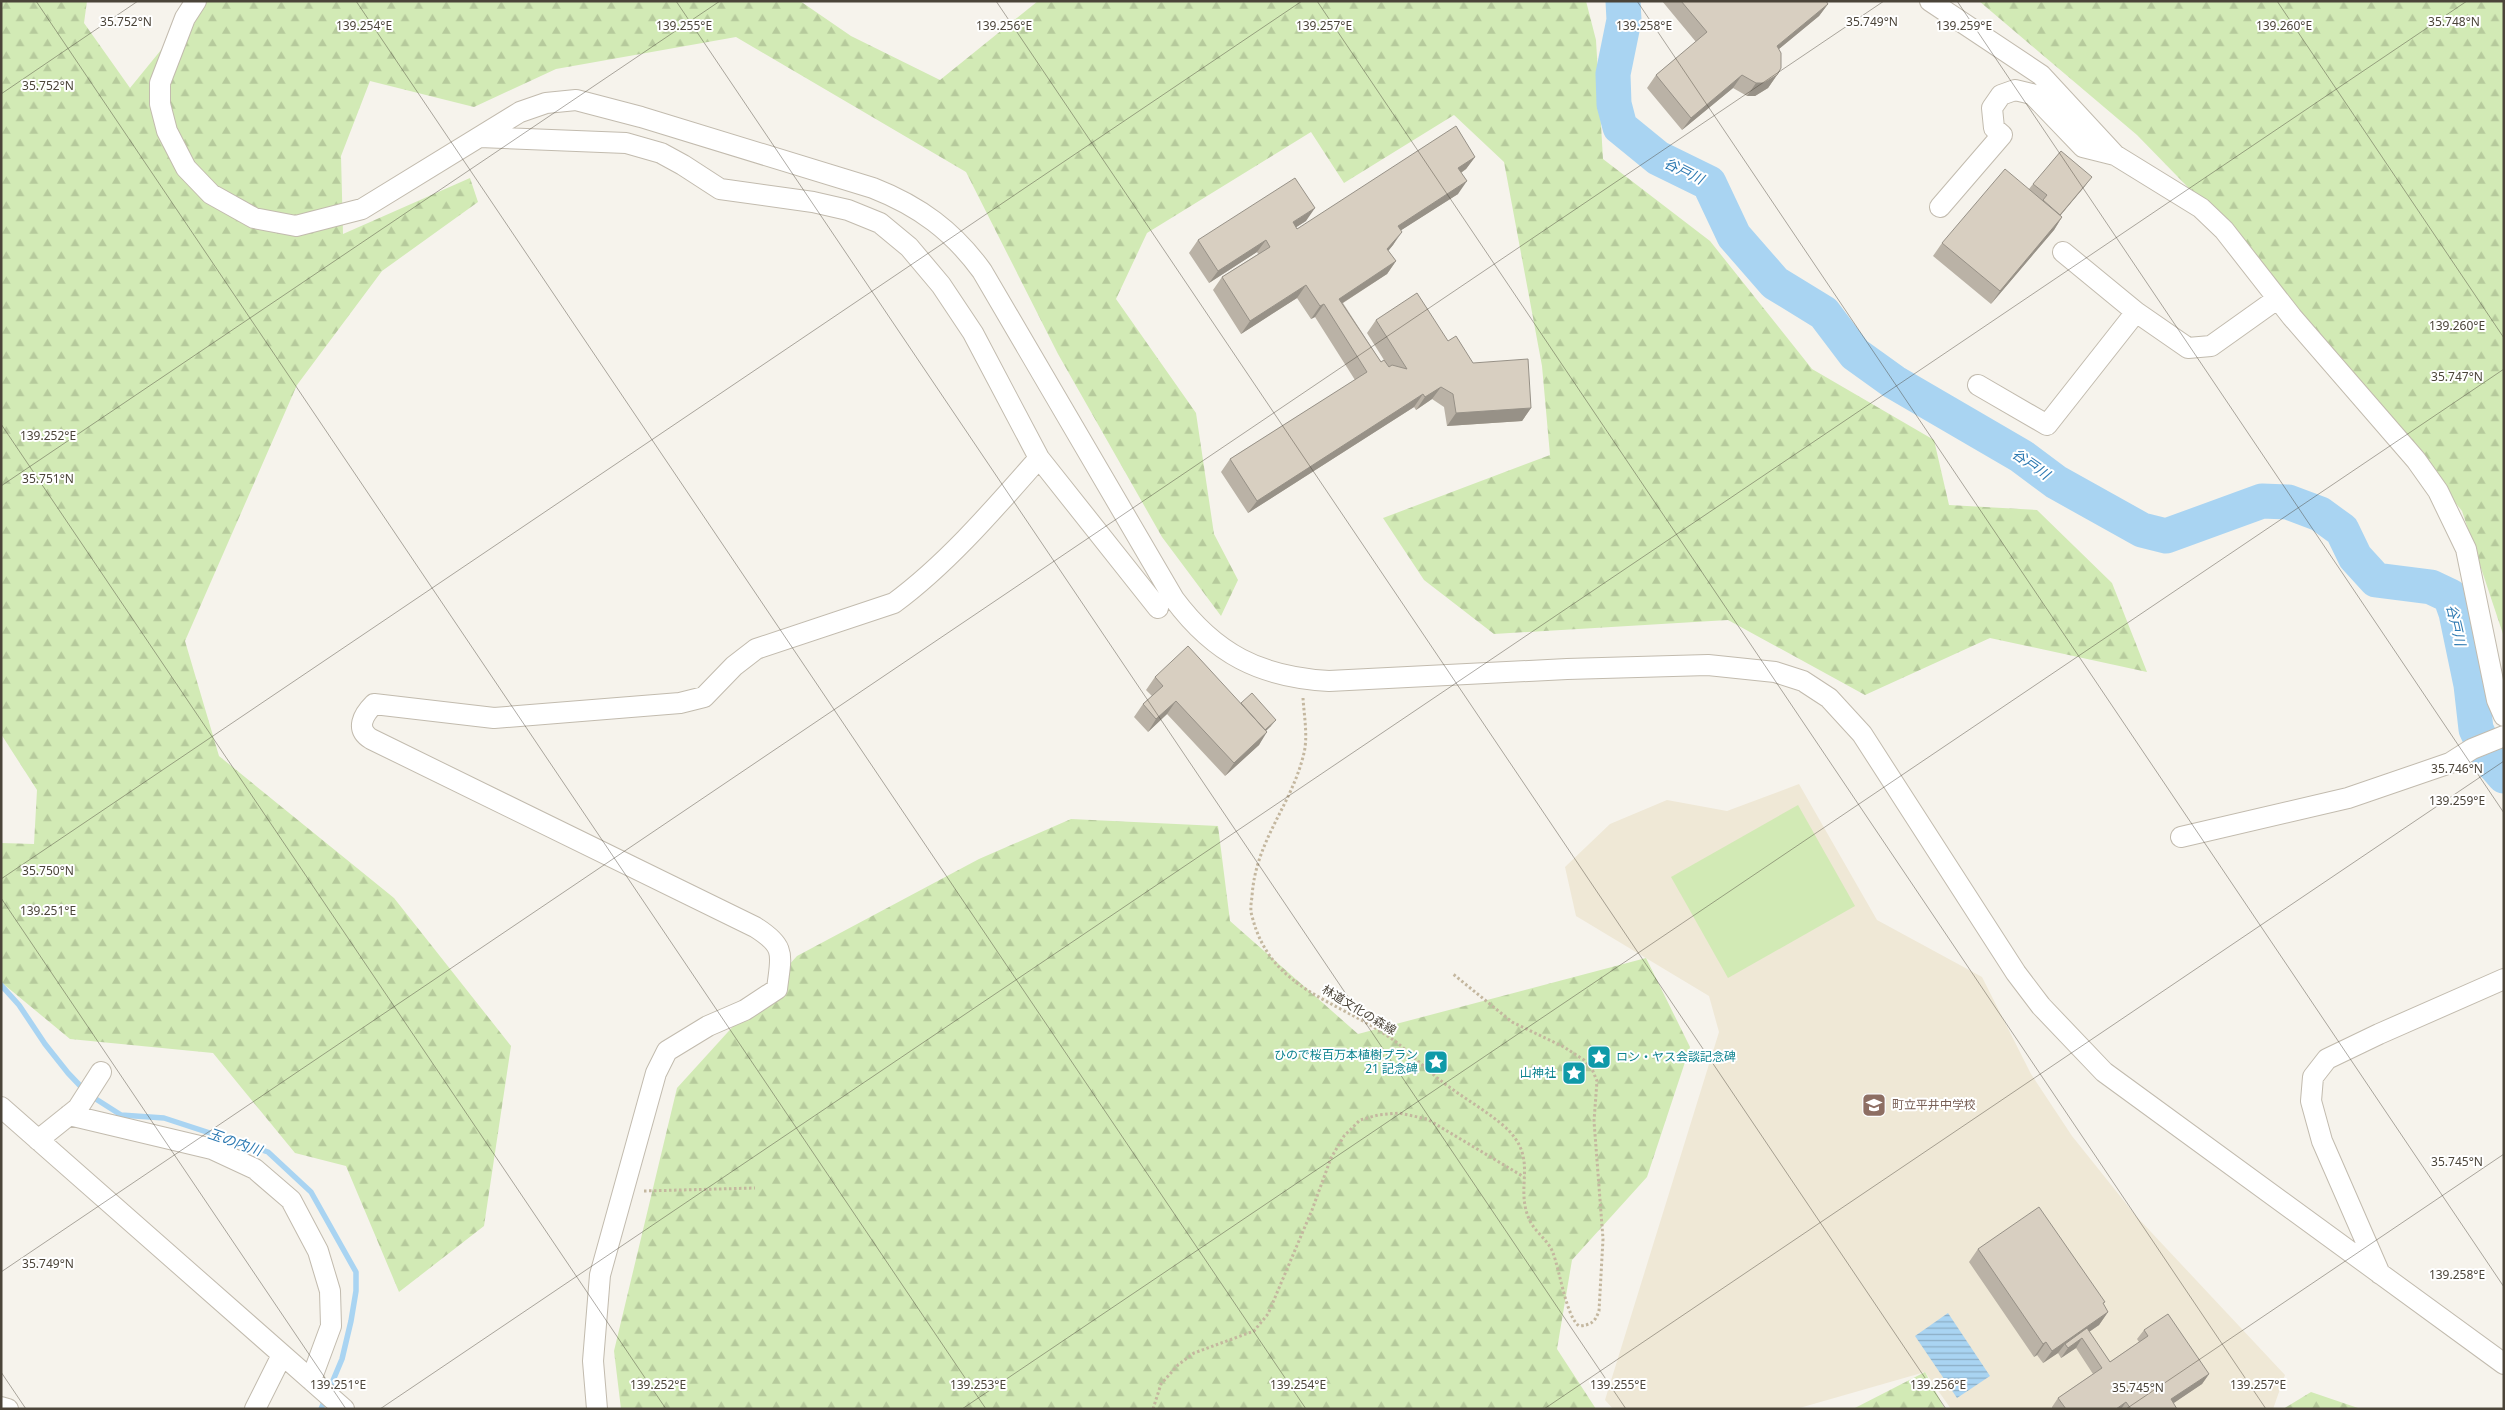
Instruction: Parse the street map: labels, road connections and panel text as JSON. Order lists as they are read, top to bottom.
{
  "streets": {
    "path": ["林道文化の森線"]
  },
  "water": ["谷戸川", "玉の内川"],
  "places": {
    "place": ["ロン・ヤス会談記念碑", "ひので桜百万本植樹プラン 21 記念碑", "山神社"],
    "school or university": ["町立平井中学校"]
  },
  "coordinates": [
    "35.752°N",
    "35.749°N",
    "35.748°N",
    "139.254°E",
    "139.255°E",
    "139.256°E",
    "139.257°E",
    "139.258°E",
    "139.259°E",
    "139.260°E",
    "35.747°N",
    "139.252°E",
    "35.751°N",
    "35.746°N",
    "35.750°N",
    "139.251°E",
    "35.745°N",
    "139.253°E"
  ]
}
